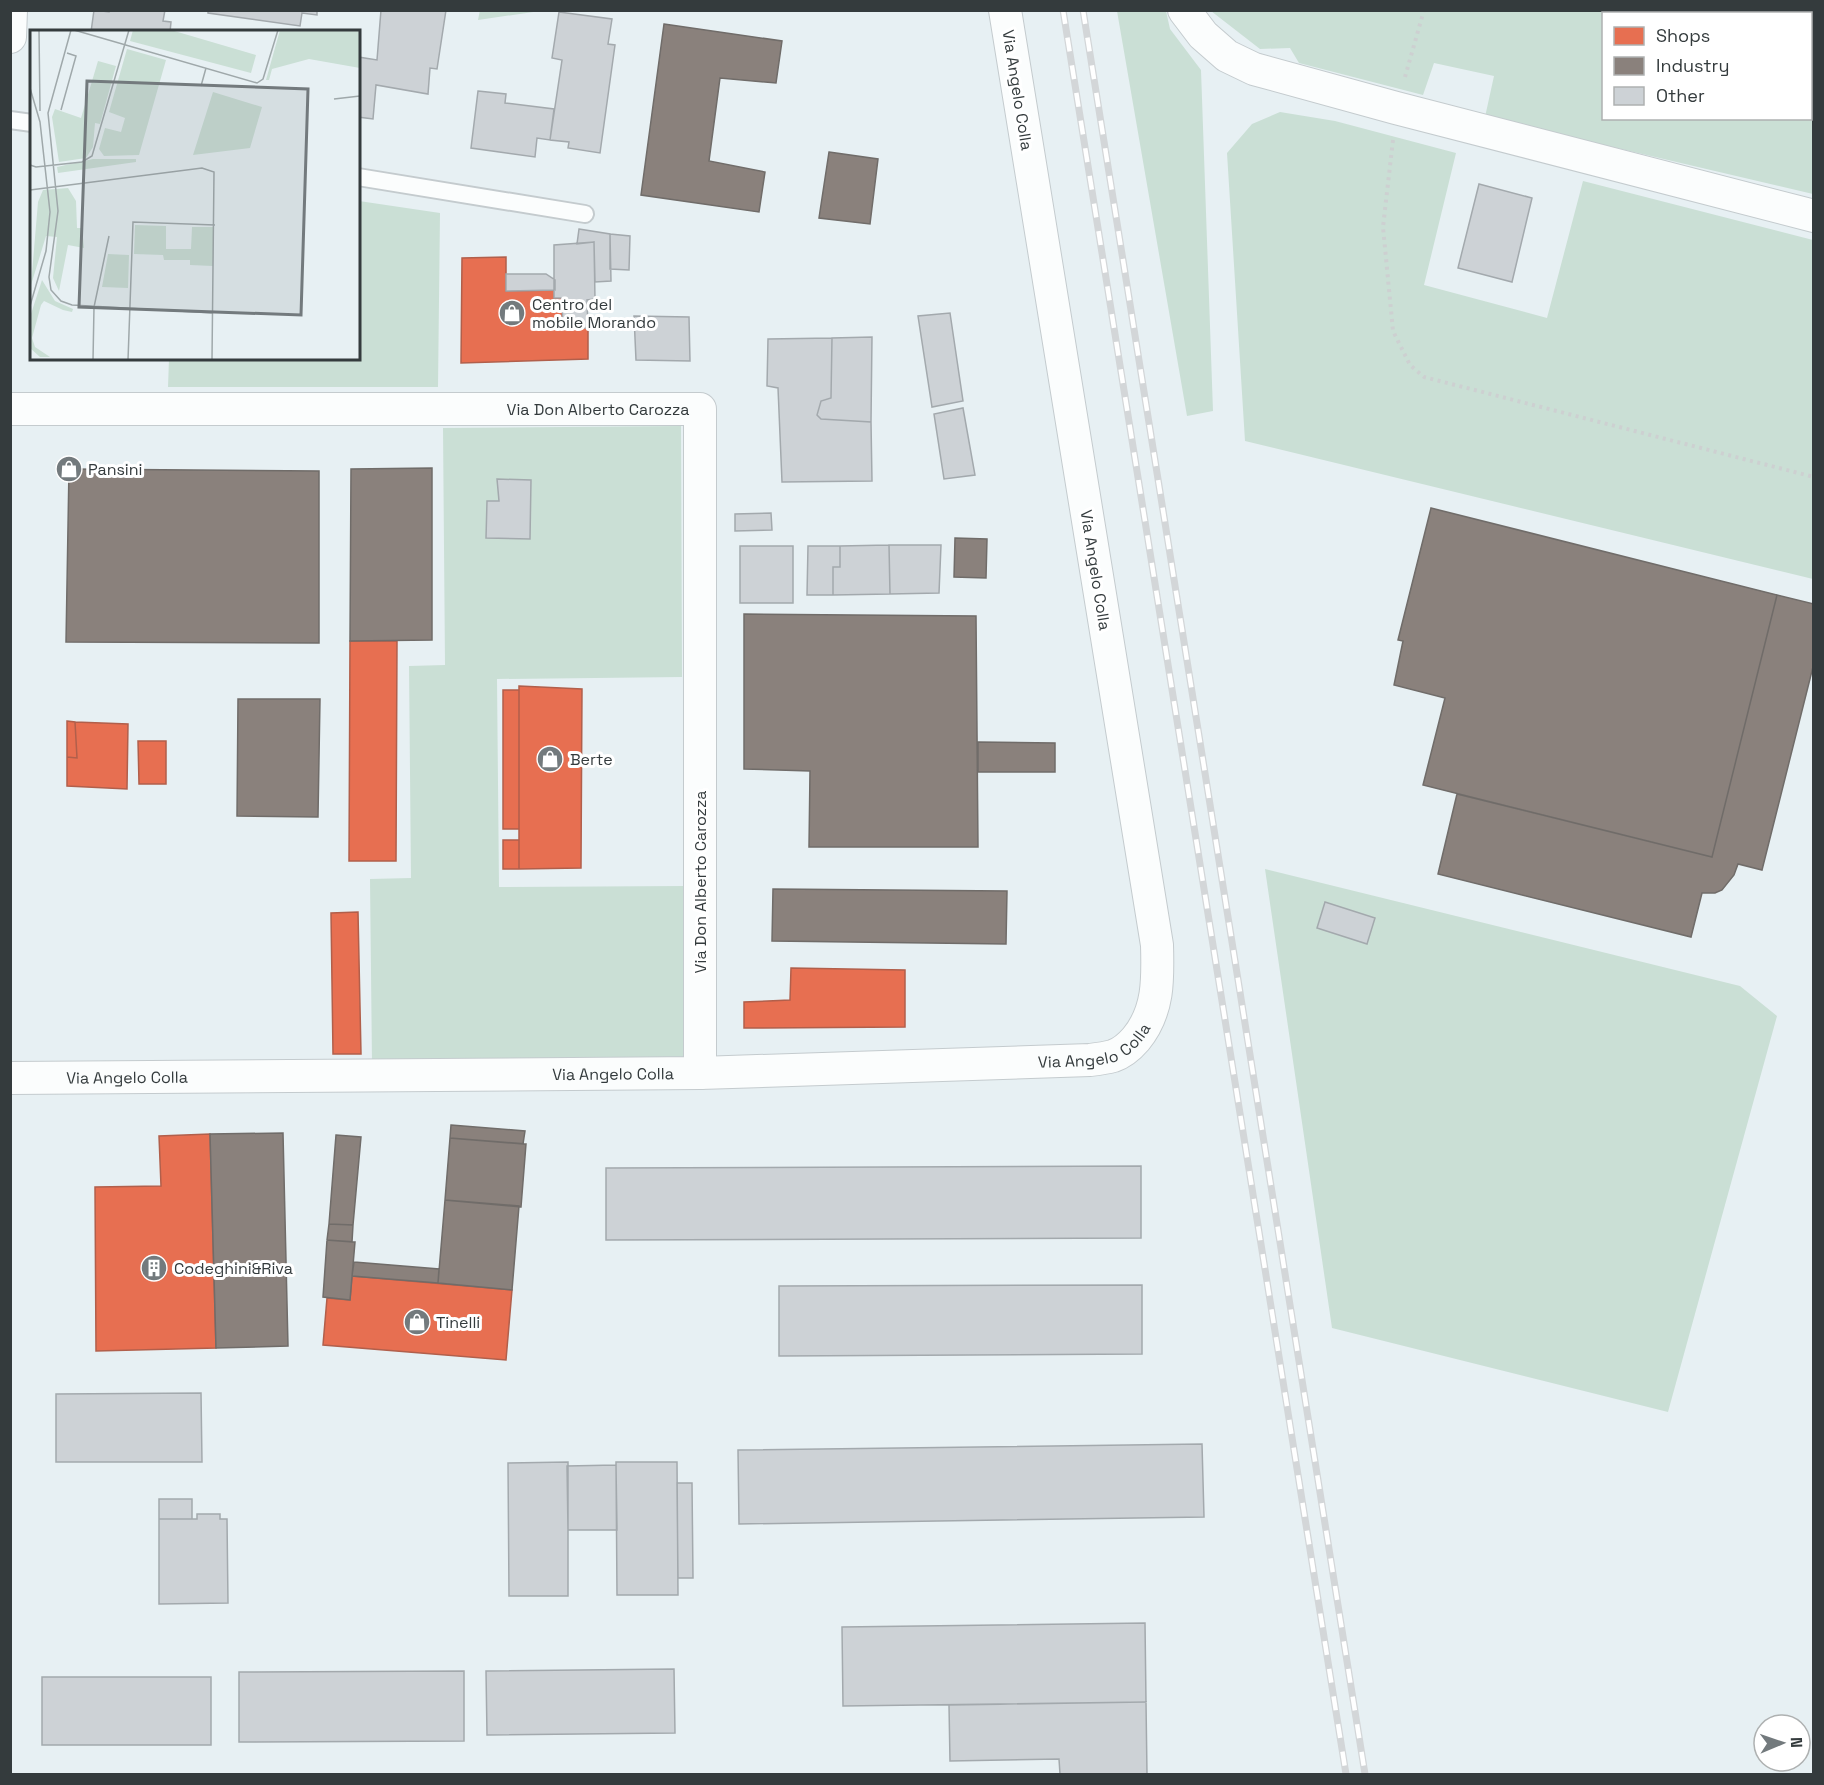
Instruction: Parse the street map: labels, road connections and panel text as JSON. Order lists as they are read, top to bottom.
{
  "streets": {
    "street": ["Via Angelo Colla", "Via Don Alberto Carozza"]
  },
  "crossings": [
    ["Via Angelo Colla", "Via Don Alberto Carozza"]
  ],
  "places": {
    "shop": [
      "Centro del mobile Morando",
      "Pansini",
      "Berte",
      "Tinelli"
    ],
    "building": ["Codeghini&Riva"]
  },
  "legend": ["Shops", "Industry", "Other"],
  "north": "right"
}
